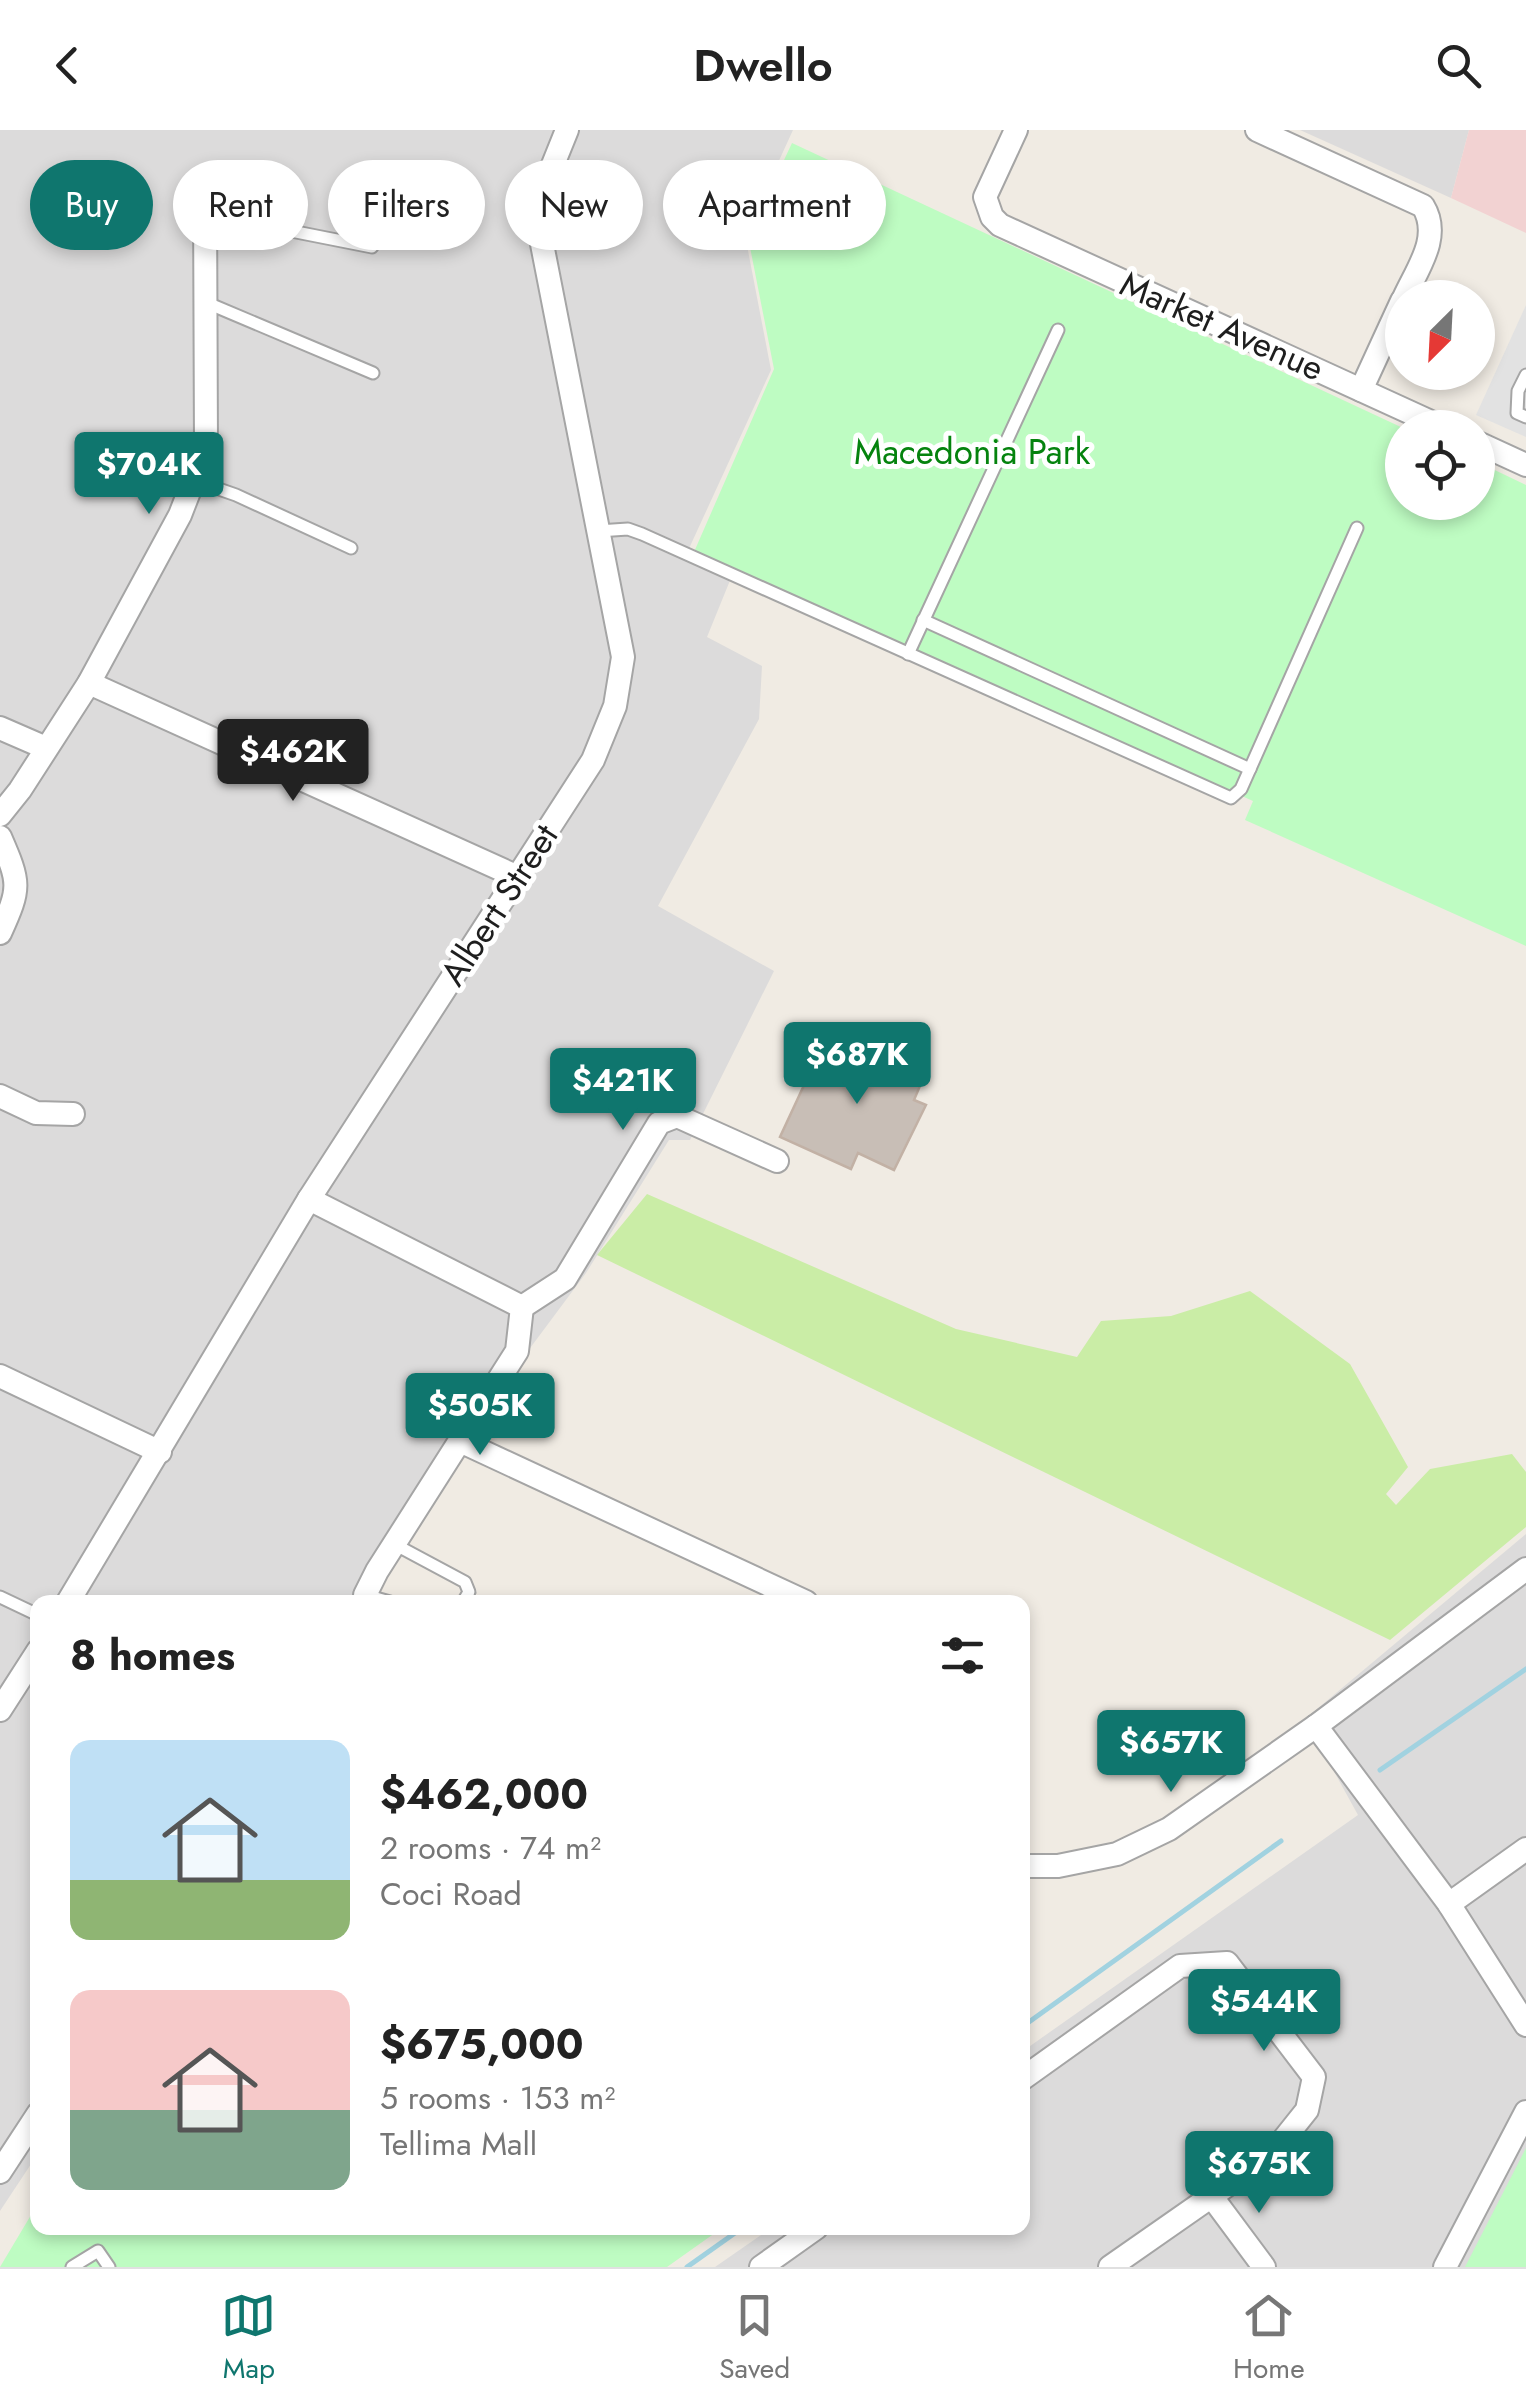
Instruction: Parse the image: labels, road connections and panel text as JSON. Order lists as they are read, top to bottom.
{
  "streets": {
    "street": ["Market Avenue", "Albert Street"]
  },
  "parks": ["Macedonia Park"],
  "north": "bottom left",
  "page": {
    "header": "Dwello",
    "chip": [
      "Buy",
      "Rent",
      "Filters",
      "New",
      "Apartment"
    ],
    "price": [
      "$704K",
      "$462K",
      "$687K",
      "$421K",
      "$505K",
      "$657K",
      "$544K",
      "$675K"
    ],
    "heading": "8 homes",
    "list": [
      {
        "name": "$462,000",
        "note": "2 rooms · 74 m² · Coci Road"
      },
      {
        "name": "$675,000",
        "note": "5 rooms · 153 m² · Tellima Mall"
      }
    ],
    "tabs": ["Map", "Saved", "Home"]
  }
}
